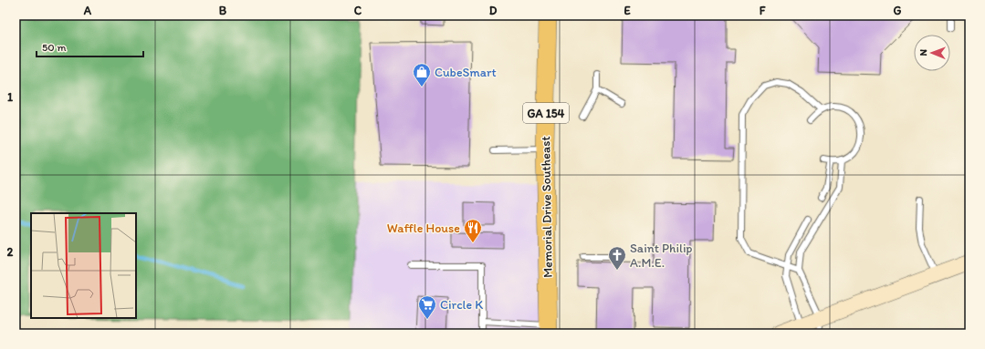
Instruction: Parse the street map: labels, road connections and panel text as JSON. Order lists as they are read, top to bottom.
{
  "streets": {
    "main road": ["GA 154", "Memorial Drive Southeast"]
  },
  "places": {
    "shop": ["CubeSmart"],
    "restaurant": ["Waffle House"],
    "church": ["Saint Philip A.M.E."],
    "supermarket": ["Circle K"]
  },
  "scale_bar": "50 m",
  "north": "left",
  "grid": {
    "columns": [
      "A",
      "B",
      "C",
      "D",
      "E",
      "F",
      "G"
    ],
    "rows": ["1", "2"]
  }
}
